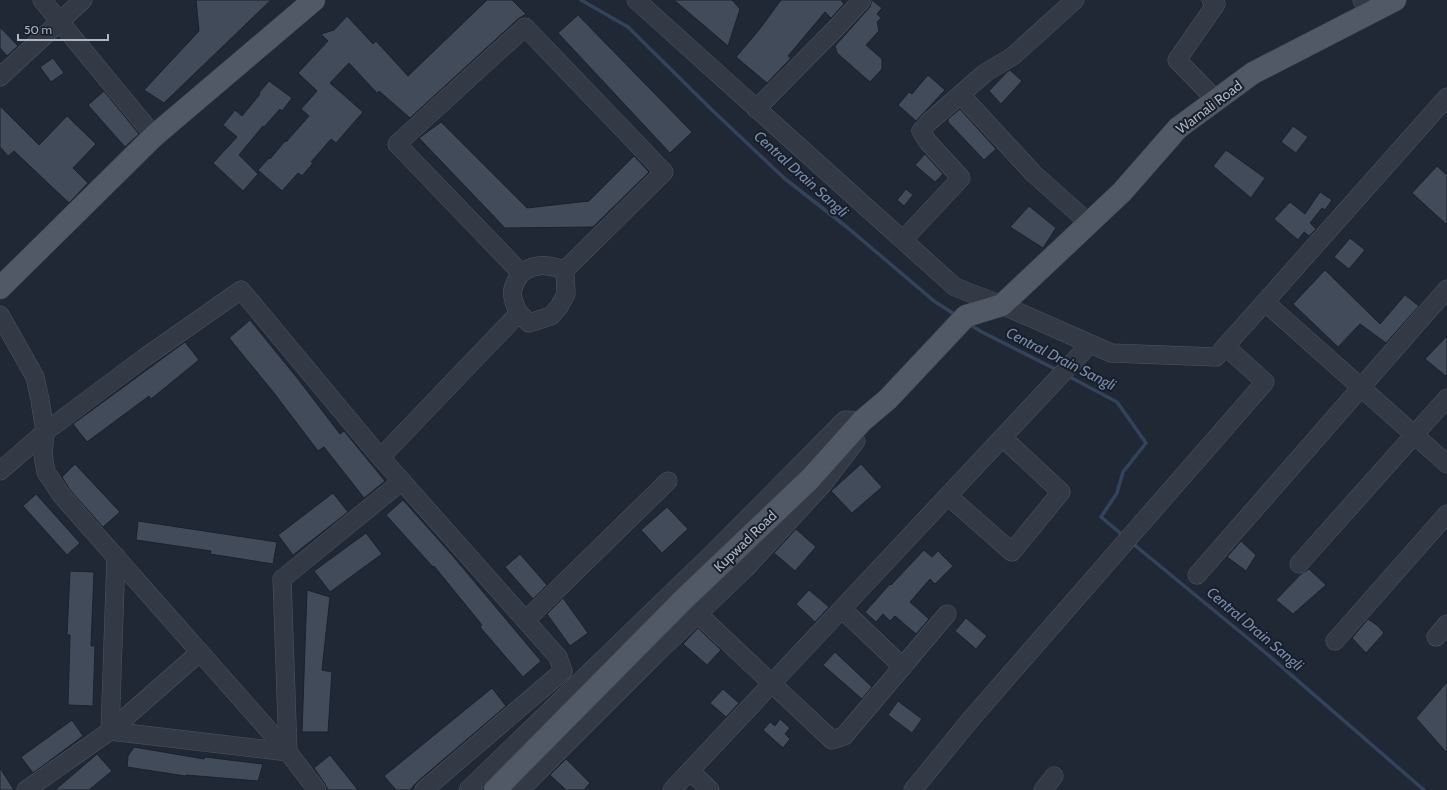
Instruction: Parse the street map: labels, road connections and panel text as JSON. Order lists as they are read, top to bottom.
{
  "streets": {
    "main road": ["Warnali Road", "Kupwad Road"]
  },
  "crossings": [
    ["Warnali Road", "Kupwad Road"]
  ],
  "water": ["Central Drain Sangli"],
  "scale_bar": "50 m"
}
